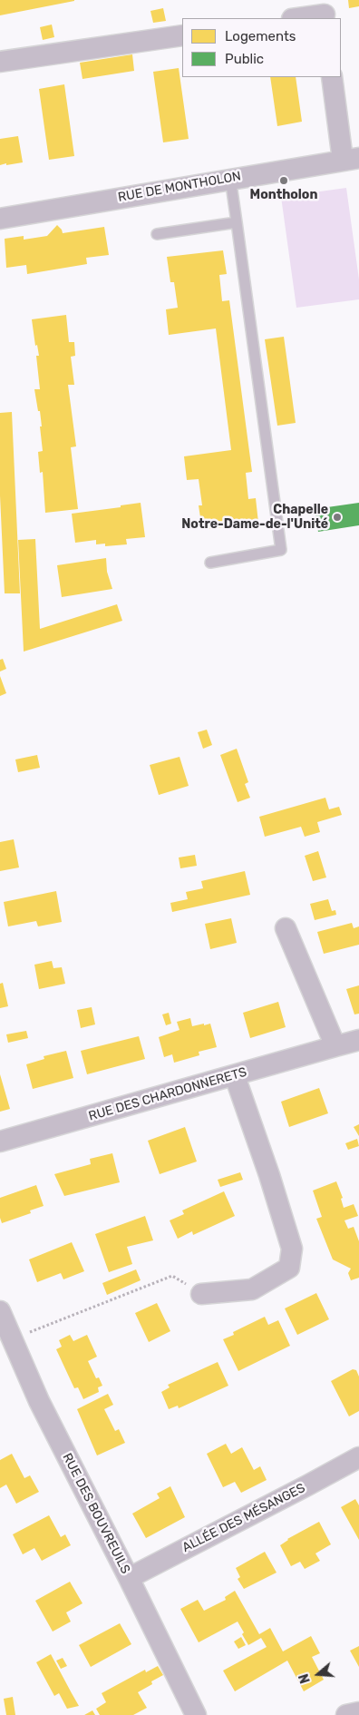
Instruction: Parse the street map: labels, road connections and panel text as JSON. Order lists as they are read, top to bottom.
{
  "streets": {
    "street": [
      "RUE DE MONTHOLON",
      "RUE DES CHARDONNERETS",
      "RUE DES BOUVREUILS",
      "ALLÉE DES MÉSANGES"
    ]
  },
  "crossings": [
    ["RUE DES BOUVREUILS", "ALLÉE DES MÉSANGES"]
  ],
  "places": ["Montholon", "Chapelle Notre-Dame-de-l'Unité"],
  "legend": ["Logements", "Public"],
  "north": "left"
}
